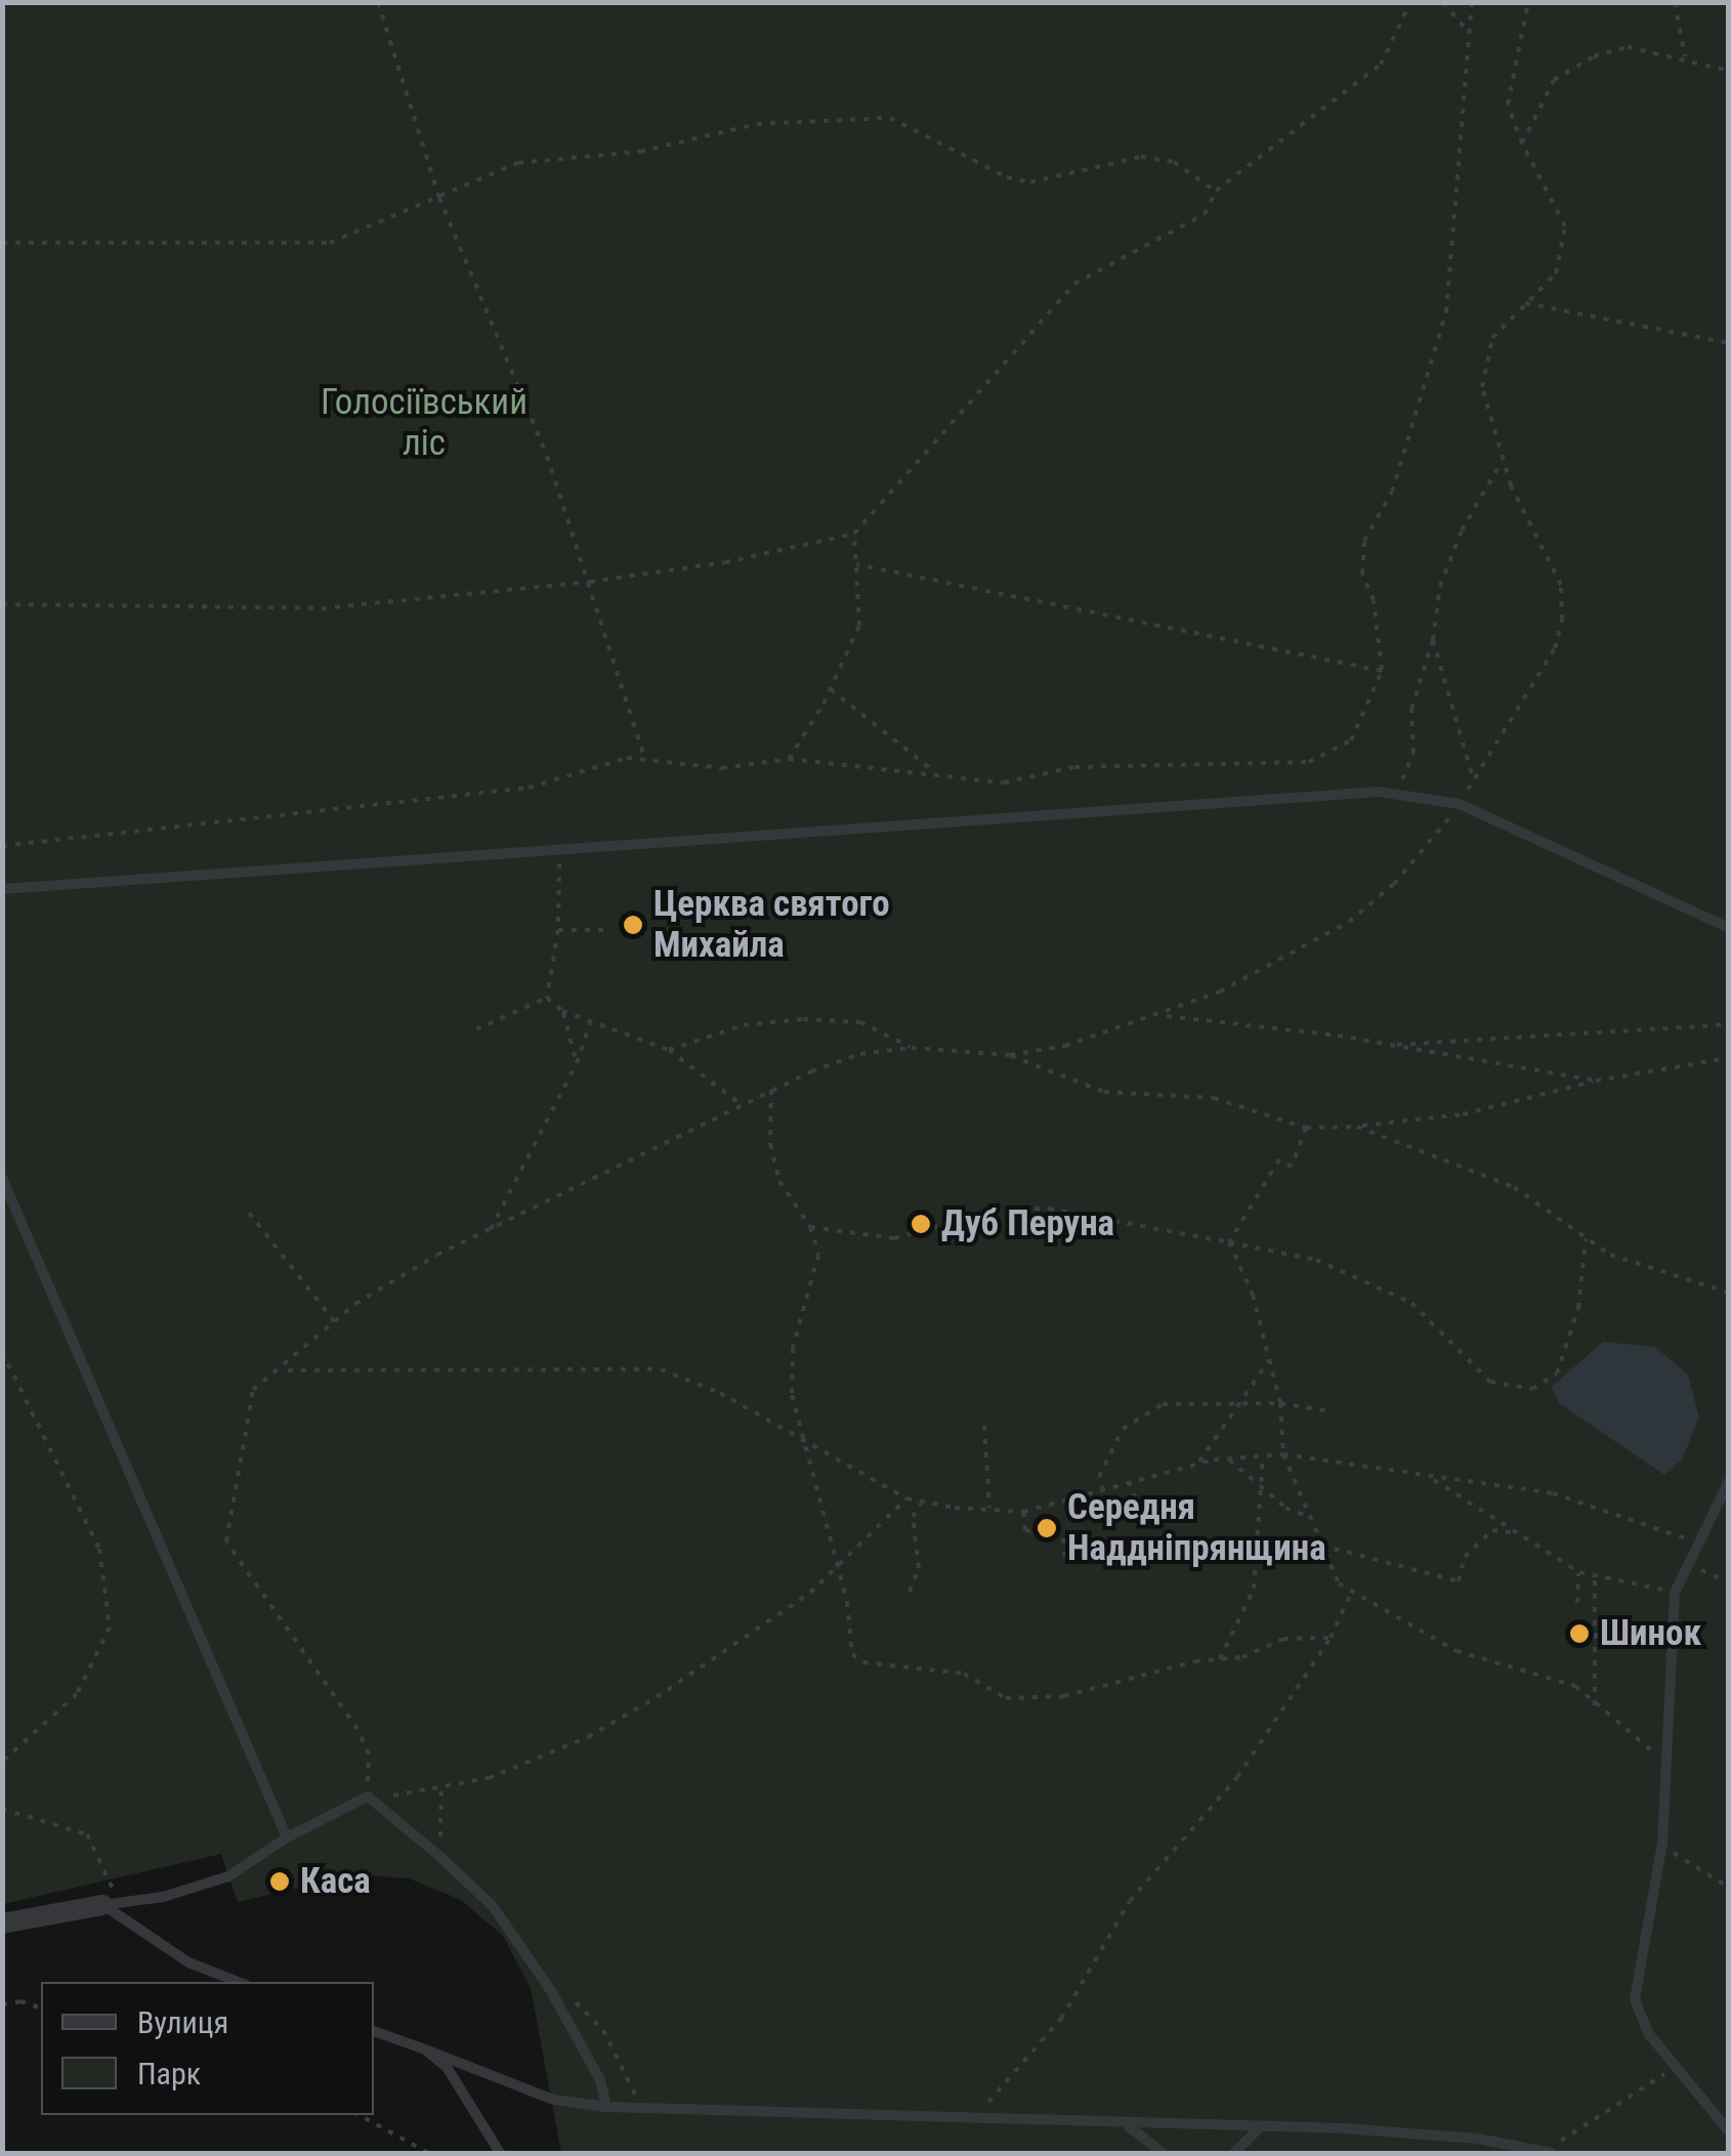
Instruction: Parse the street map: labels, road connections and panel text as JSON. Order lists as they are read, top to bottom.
{
  "parks": ["Голосіївський ліс"],
  "places": [
    "Церква святого Михайла",
    "Дуб Перуна",
    "Середня Наддніпрянщина",
    "Шинок",
    "Каса"
  ],
  "legend": ["Вулиця", "Парк"]
}
